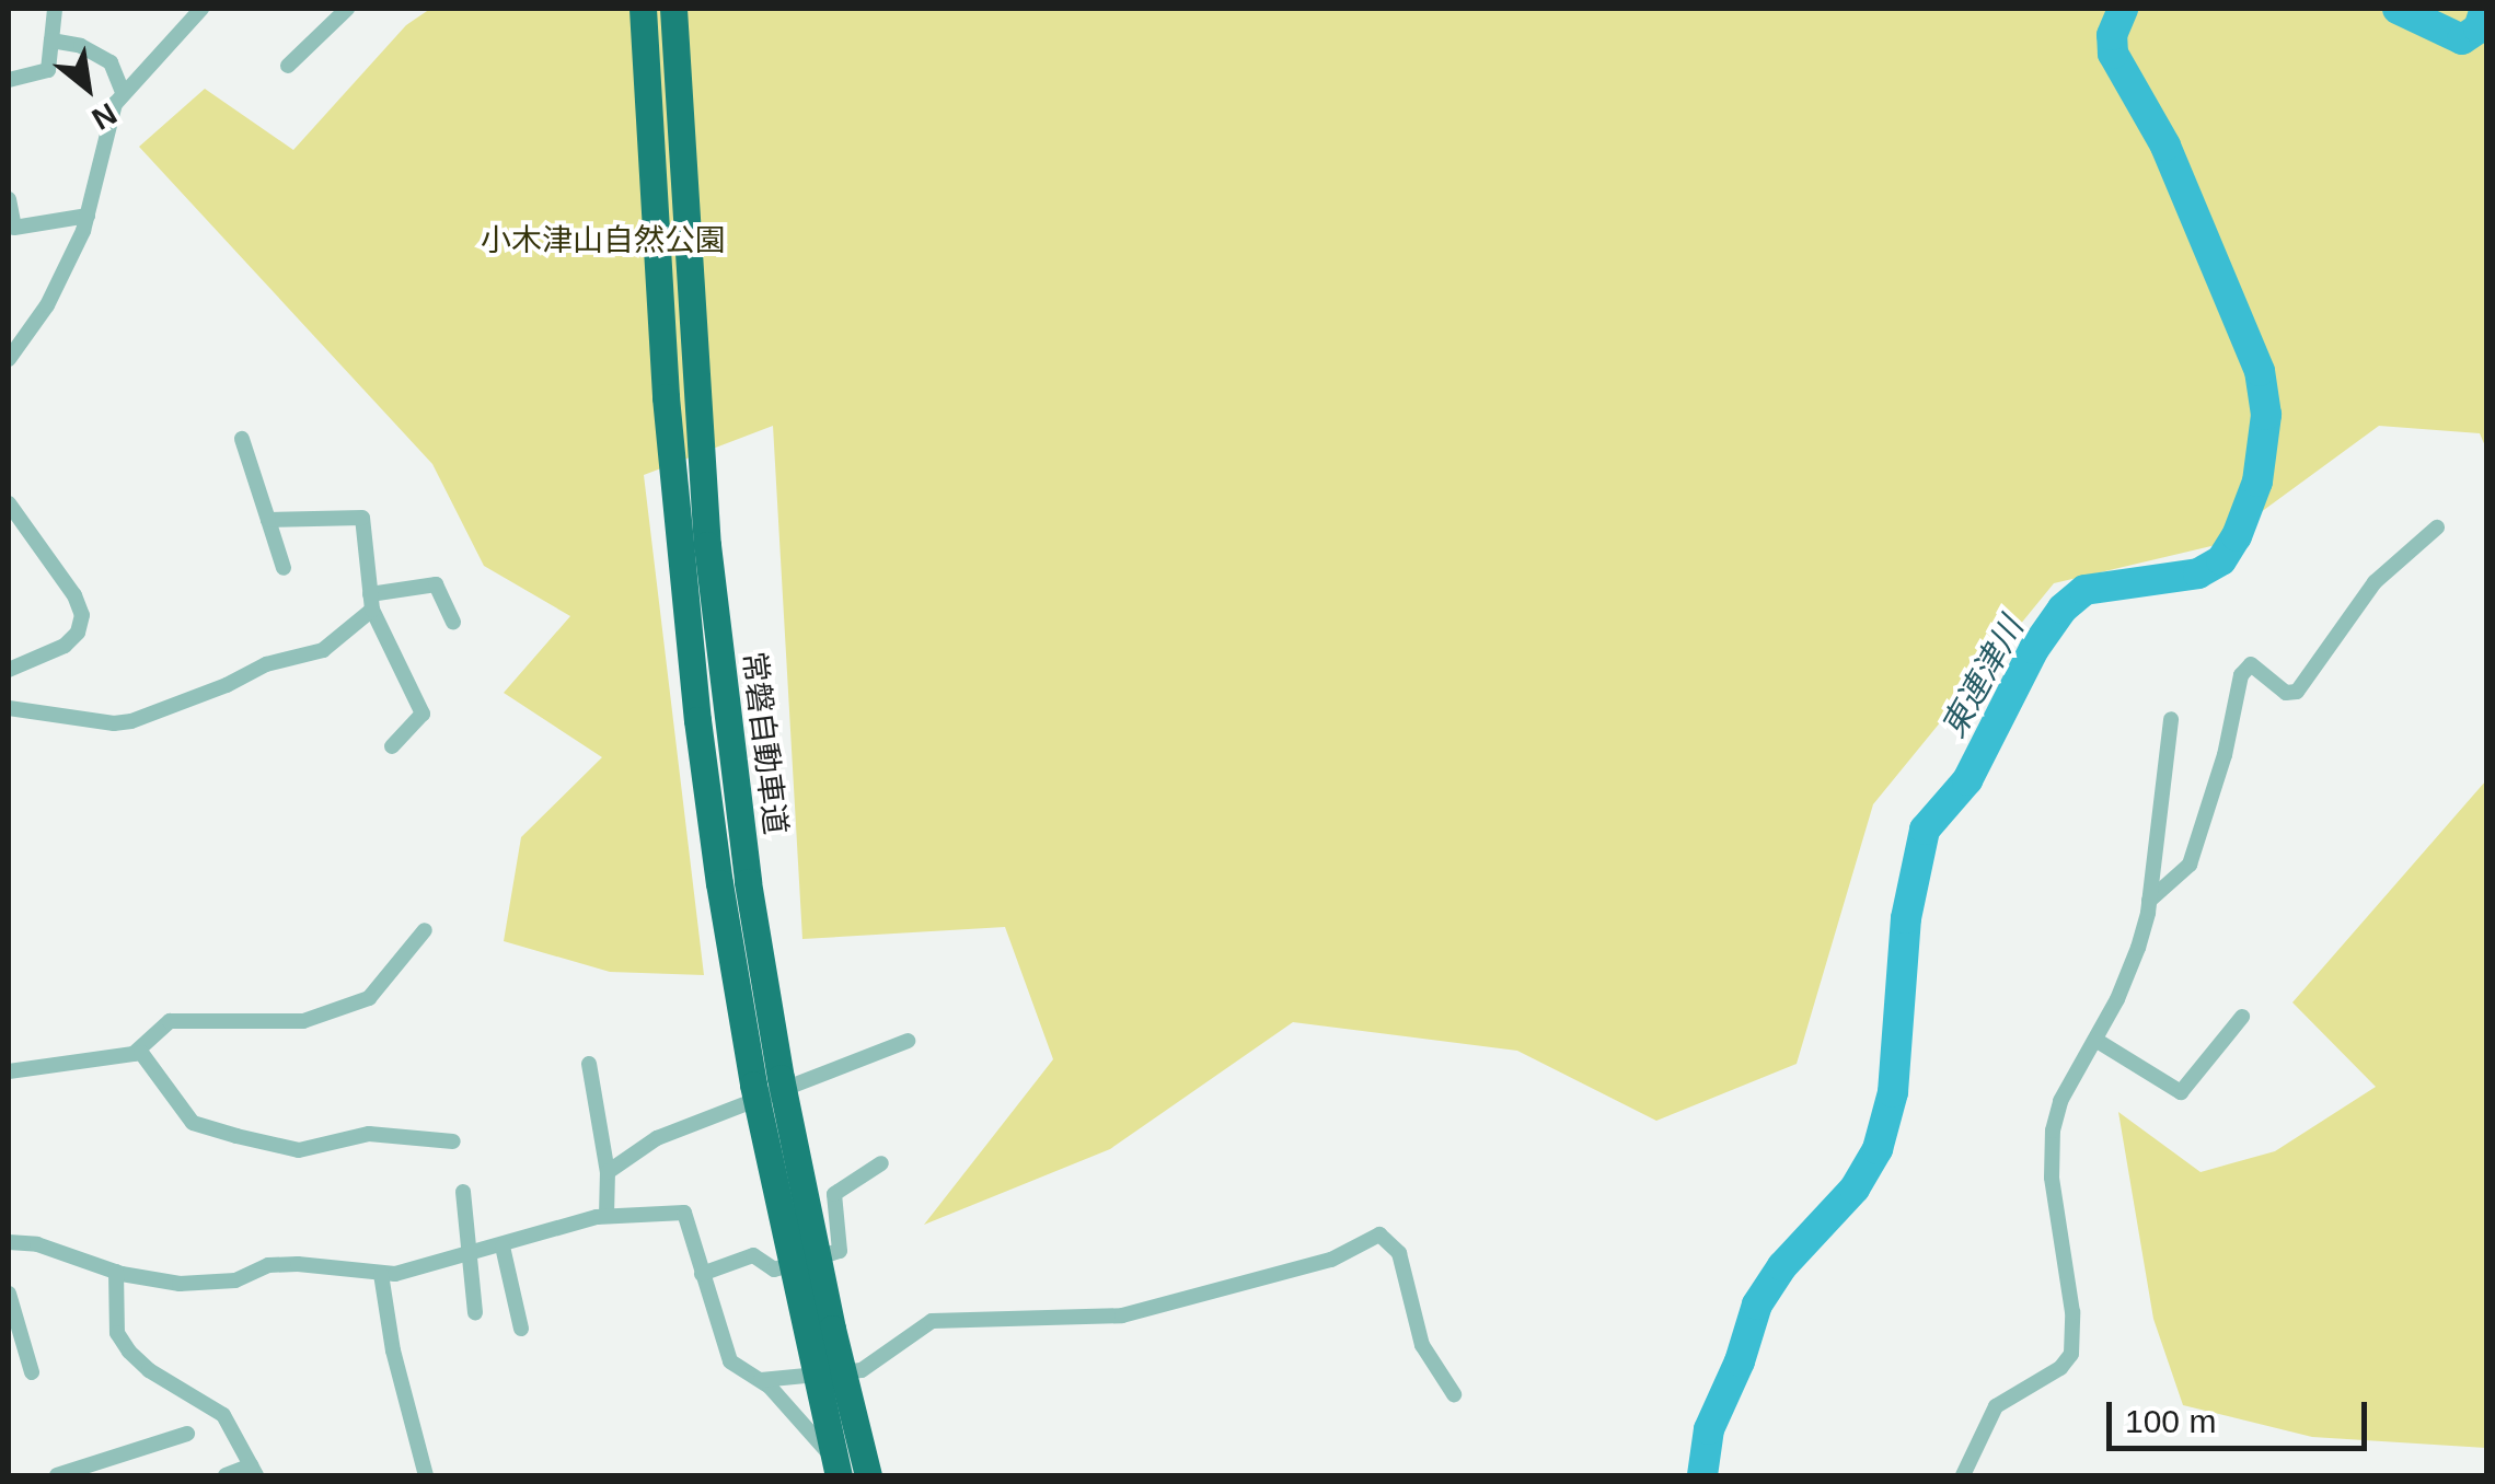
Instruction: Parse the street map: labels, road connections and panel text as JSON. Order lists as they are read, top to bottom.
{
  "streets": {
    "highway": ["常磐自動車道"]
  },
  "water": ["東連津川"],
  "parks": ["小木津山自然公園"],
  "scale_bar": "100 m",
  "north": "bottom right"
}
